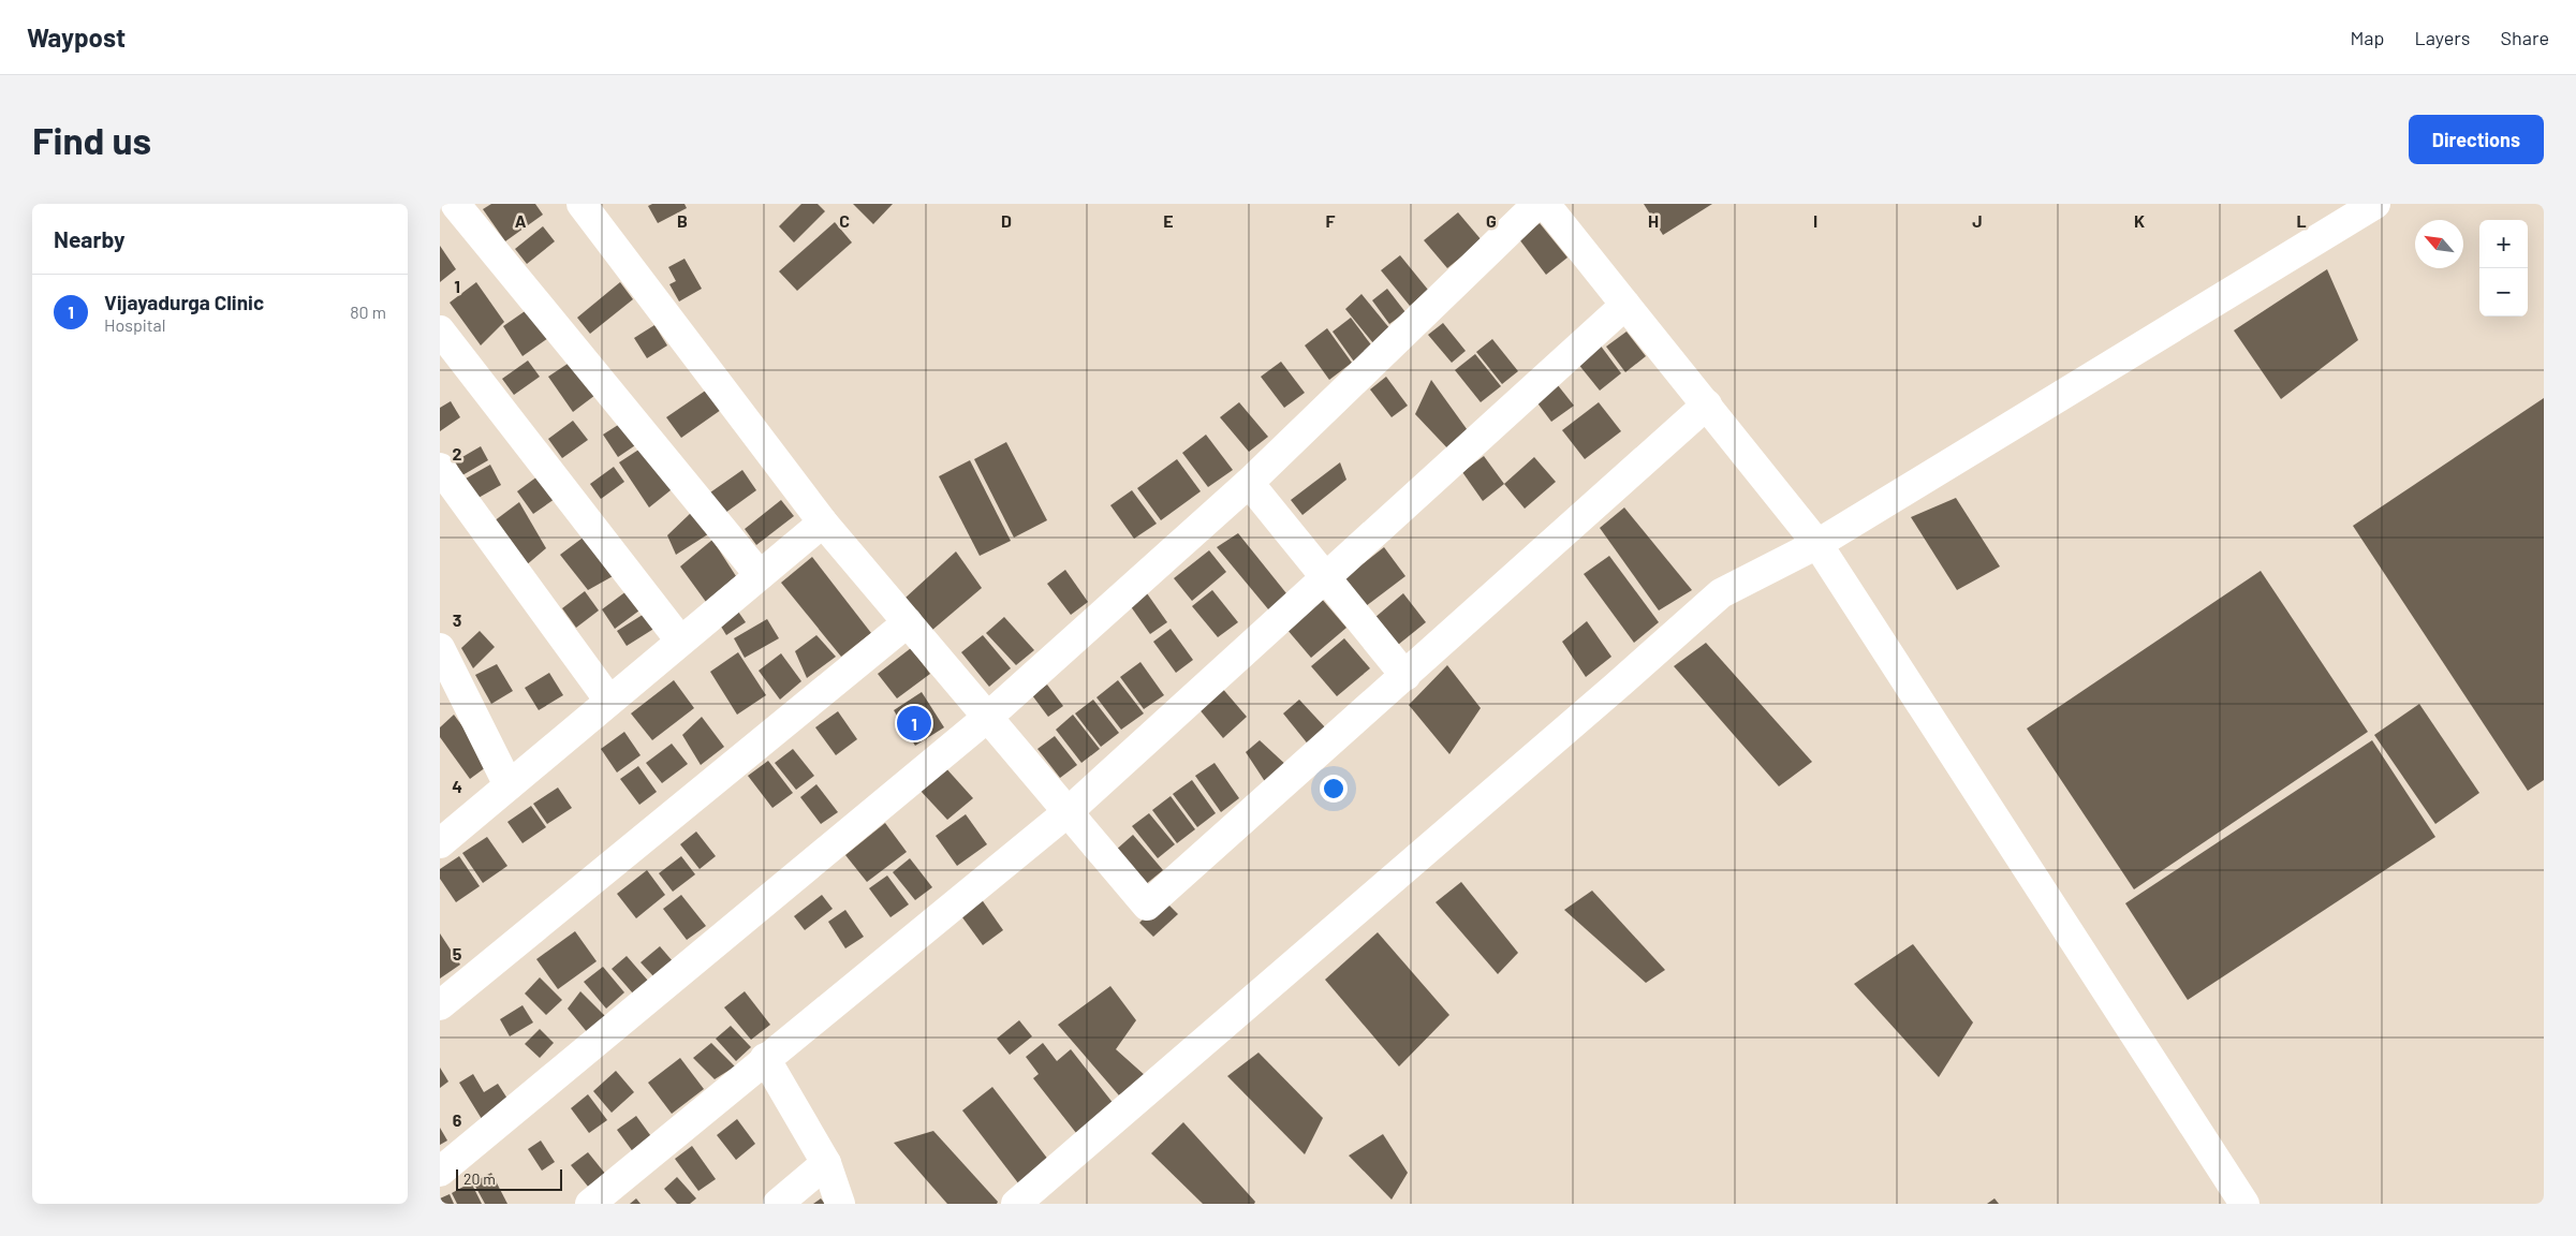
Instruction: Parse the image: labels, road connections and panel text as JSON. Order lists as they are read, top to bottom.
{
  "scale_bar": "20 m",
  "north": "top left",
  "page": {
    "header": "Waypost",
    "nav": ["Map", "Layers", "Share"],
    "buttons": "Directions",
    "title": "Find us",
    "heading": "Nearby",
    "map_buttons": ["+", "−"],
    "list": [
      {
        "mark": "1",
        "name": "Vijayadurga Clinic",
        "note": "Hospital",
        "value": "80 m"
      }
    ],
    "pins": "1",
    "scale": "20 m"
  },
  "grid": {
    "columns": [
      "A",
      "B",
      "C",
      "D",
      "E",
      "F",
      "G",
      "H",
      "I",
      "J",
      "K",
      "L"
    ],
    "rows": [
      "1",
      "2",
      "3",
      "4",
      "5",
      "6"
    ]
  }
}
